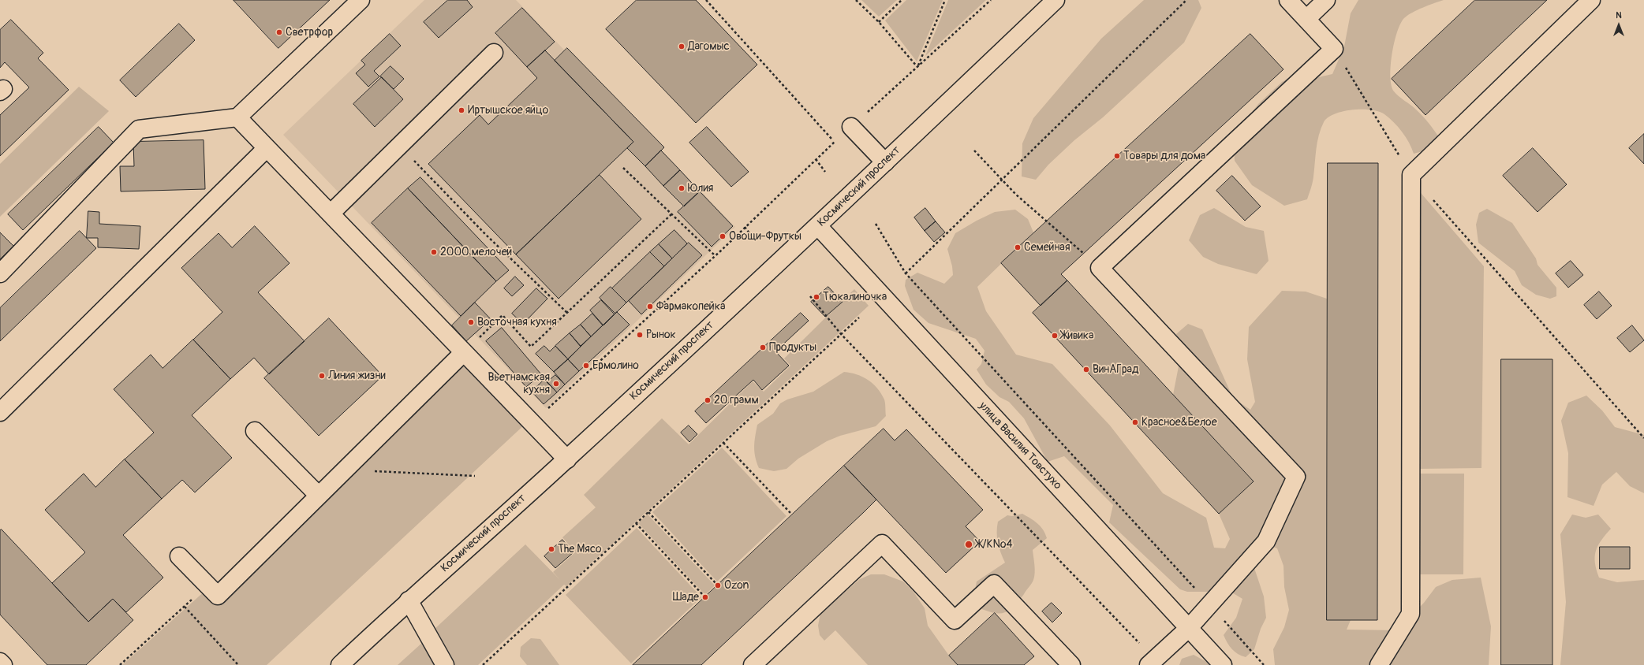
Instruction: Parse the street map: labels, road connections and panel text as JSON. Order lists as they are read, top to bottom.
{
  "streets": {
    "main road": ["Космический проспект", "улица Василия Товстухо"]
  },
  "crossings": [
    ["Космический проспект", "улица Василия Товстухо"]
  ],
  "places": [
    "Светрфор",
    "Дагомыс",
    "Иртышское яйцо",
    "Товары для дома",
    "Юлия",
    "Овощи-Фруткы",
    "Семейная",
    "2000 мелочей",
    "Тюкалиночка",
    "Фармакопейка",
    "Восточная кухня",
    "Рынок",
    "Живика",
    "Продукты",
    "Ермолино",
    "ВинАГрад",
    "Линия жизни",
    "Вьетнамская кухня",
    "20 грамм",
    "Красное&Белое",
    "Ж/К№4",
    "The Мясо",
    "Ozon",
    "Шаде"
  ],
  "north": "top"
}
